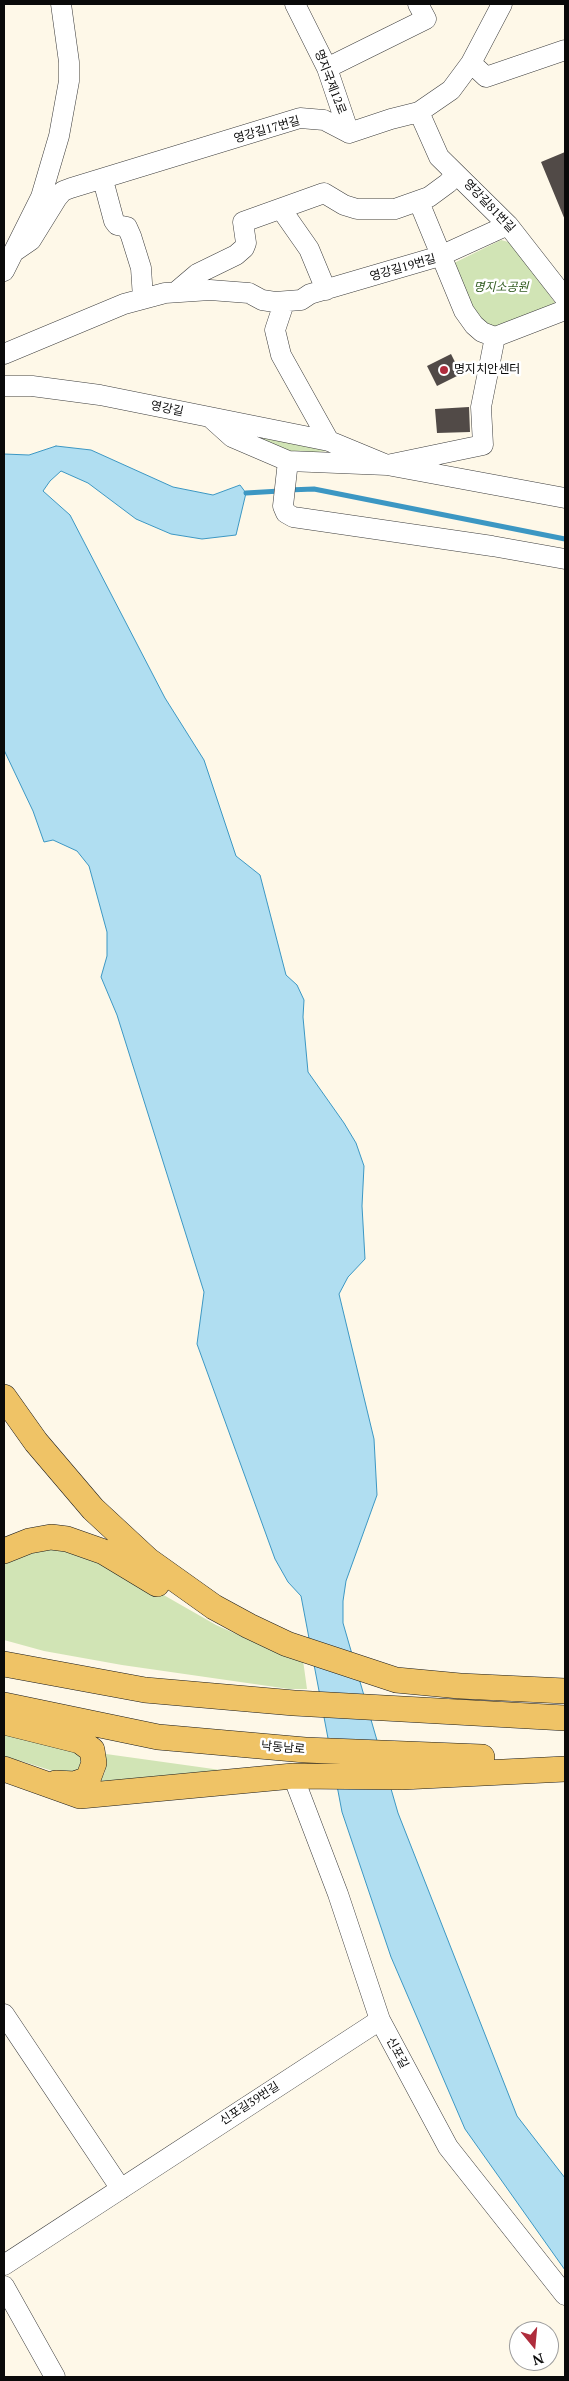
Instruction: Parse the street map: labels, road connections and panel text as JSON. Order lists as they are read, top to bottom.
{
  "streets": {
    "main road": ["낙동남로"],
    "street": [
      "명지국제12로",
      "영강길17번길",
      "영강길81번길",
      "영강길19번길",
      "영강길",
      "신포길",
      "신포길39번길"
    ]
  },
  "crossings": [
    ["명지국제12로", "영강길17번길"],
    ["신포길", "신포길39번길"]
  ],
  "parks": ["명지소공원"],
  "places": ["명지치안센터"],
  "north": "bottom"
}
